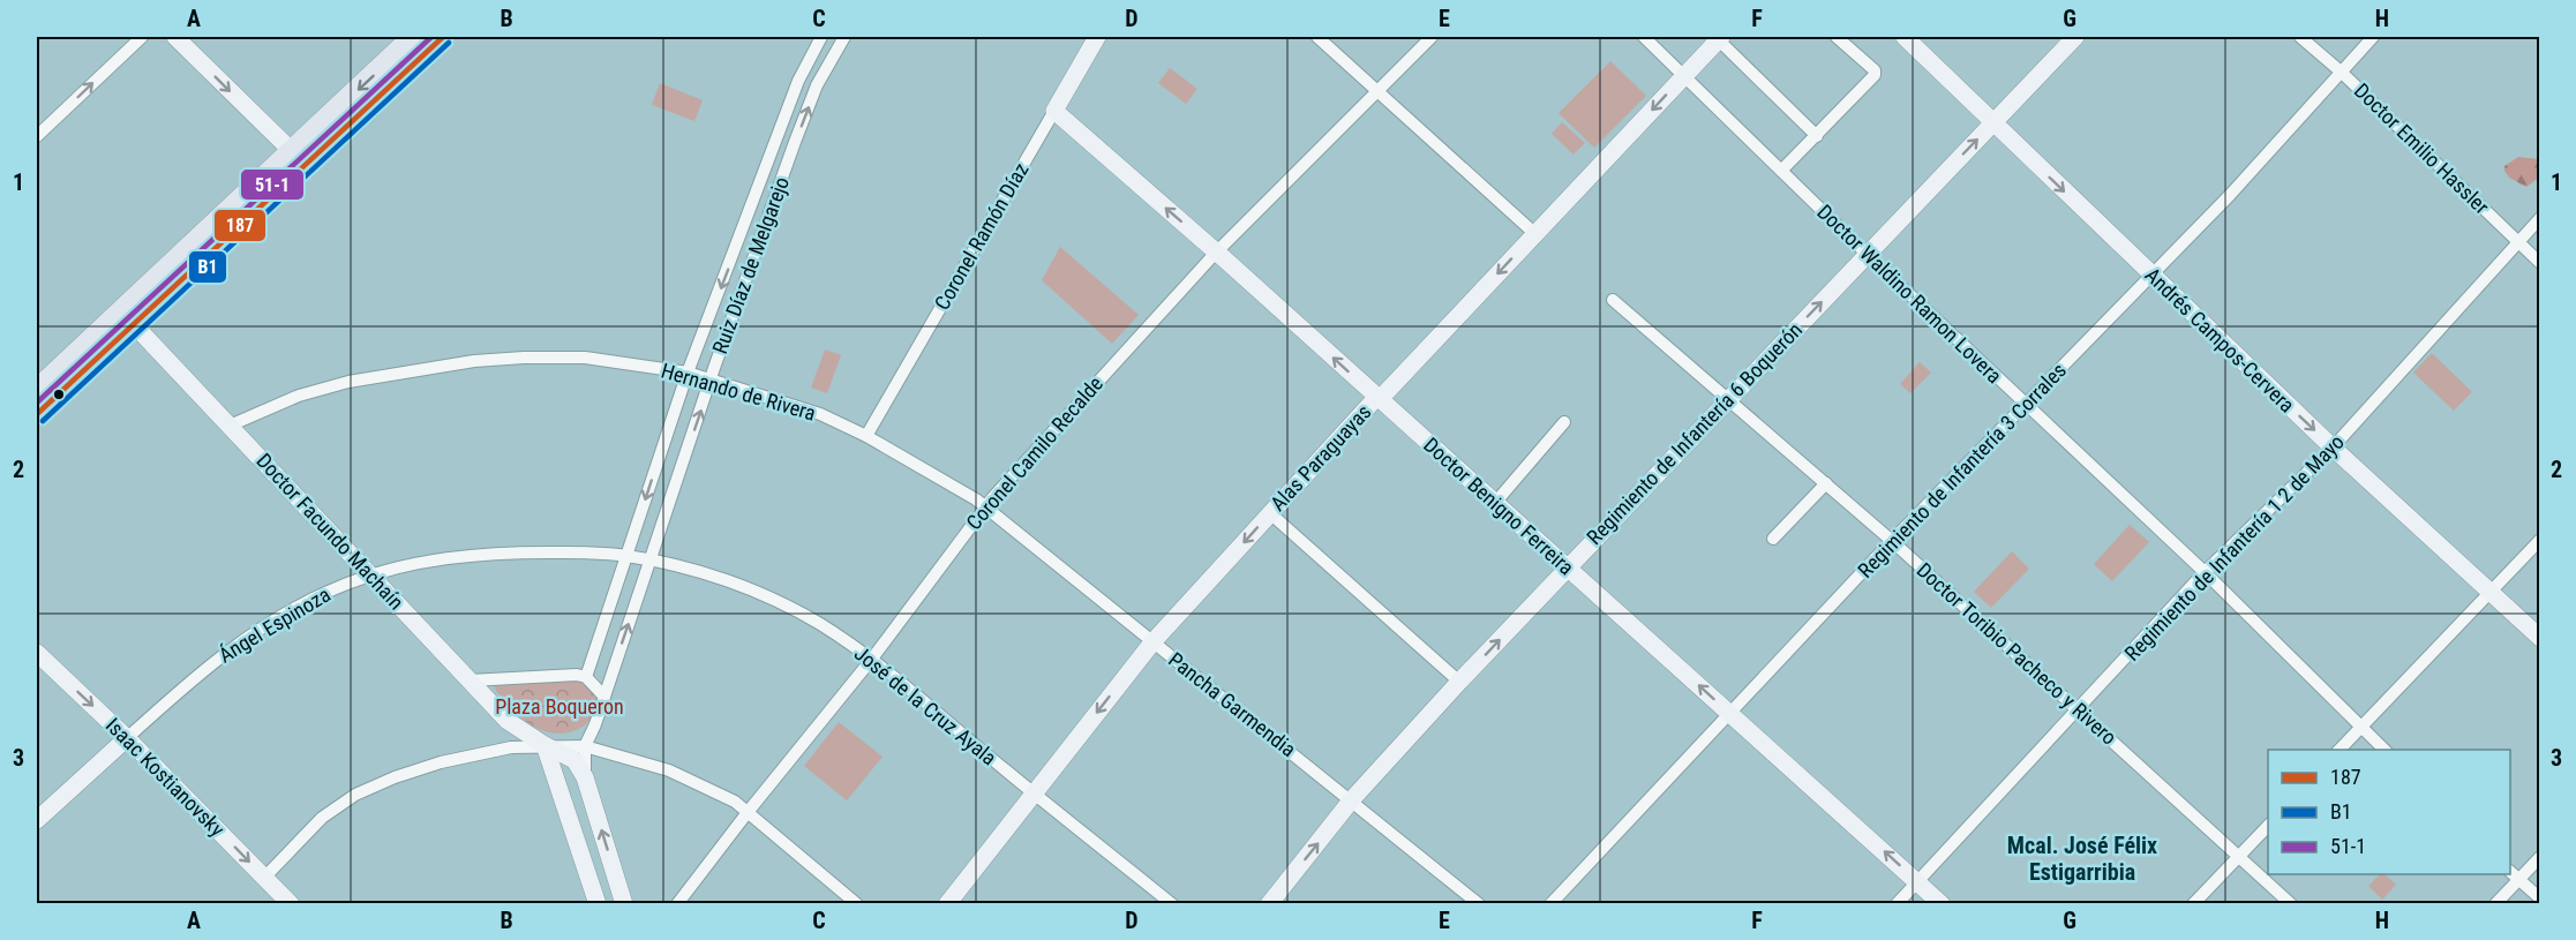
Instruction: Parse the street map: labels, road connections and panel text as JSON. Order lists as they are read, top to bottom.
{
  "streets": {
    "street": [
      "Doctor Emilio Hassler",
      "Coronel Ramón Díaz",
      "Ruiz Díaz de Melgarejo",
      "Doctor Waldino Ramon Lovera",
      "Andrés Campos-Cervera",
      "Hernando de Rivera",
      "Regimiento de Infantería 6 Boquerón",
      "Coronel Camilo Recalde",
      "Alas Paraguayas",
      "Regimiento de Infantería 3 Corrales",
      "Doctor Benigno Ferreira",
      "Doctor Facundo Machaín",
      "Regimiento de Infantería 1 2 de Mayo",
      "Ángel Espinoza",
      "Doctor Toribio Pacheco y Rivero",
      "Pancha Garmendia",
      "José de la Cruz Ayala",
      "Isaac Kostianovsky"
    ]
  },
  "crossings": [
    ["Doctor Emilio Hassler", "Regimiento de Infantería 3 Corrales"],
    ["Doctor Emilio Hassler", "Regimiento de Infantería 1 2 de Mayo"],
    ["Coronel Ramón Díaz", "Hernando de Rivera"],
    ["Coronel Ramón Díaz", "Doctor Benigno Ferreira"],
    ["Ruiz Díaz de Melgarejo", "Hernando de Rivera"],
    ["Ruiz Díaz de Melgarejo", "Doctor Facundo Machaín"],
    ["Ruiz Díaz de Melgarejo", "Ángel Espinoza"],
    ["Ruiz Díaz de Melgarejo", "José de la Cruz Ayala"],
    ["Doctor Waldino Ramon Lovera", "Regimiento de Infantería 6 Boquerón"],
    ["Doctor Waldino Ramon Lovera", "Alas Paraguayas"],
    ["Doctor Waldino Ramon Lovera", "Regimiento de Infantería 3 Corrales"],
    ["Doctor Waldino Ramon Lovera", "Regimiento de Infantería 1 2 de Mayo"],
    ["Andrés Campos-Cervera", "Regimiento de Infantería 6 Boquerón"],
    ["Andrés Campos-Cervera", "Regimiento de Infantería 3 Corrales"],
    ["Andrés Campos-Cervera", "Regimiento de Infantería 1 2 de Mayo"],
    ["Hernando de Rivera", "Coronel Camilo Recalde"],
    ["Hernando de Rivera", "Doctor Facundo Machaín"],
    ["Hernando de Rivera", "Pancha Garmendia"],
    ["Regimiento de Infantería 6 Boquerón", "Doctor Benigno Ferreira"],
    ["Regimiento de Infantería 6 Boquerón", "Doctor Toribio Pacheco y Rivero"],
    ["Regimiento de Infantería 6 Boquerón", "Pancha Garmendia"],
    ["Coronel Camilo Recalde", "Doctor Benigno Ferreira"],
    ["Coronel Camilo Recalde", "Pancha Garmendia"],
    ["Coronel Camilo Recalde", "José de la Cruz Ayala"],
    ["Alas Paraguayas", "Doctor Benigno Ferreira"],
    ["Alas Paraguayas", "Pancha Garmendia"],
    ["Alas Paraguayas", "José de la Cruz Ayala"],
    ["Regimiento de Infantería 3 Corrales", "Doctor Benigno Ferreira"],
    ["Regimiento de Infantería 3 Corrales", "Doctor Toribio Pacheco y Rivero"],
    ["Doctor Benigno Ferreira", "Regimiento de Infantería 1 2 de Mayo"],
    ["Doctor Facundo Machaín", "Ángel Espinoza"],
    ["Regimiento de Infantería 1 2 de Mayo", "Doctor Toribio Pacheco y Rivero"],
    ["Ángel Espinoza", "José de la Cruz Ayala"],
    ["Ángel Espinoza", "Isaac Kostianovsky"]
  ],
  "one_way": [
    "Andrés Campos-Cervera",
    "Regimiento de Infantería 6 Boquerón",
    "Alas Paraguayas",
    "Doctor Benigno Ferreira",
    "Isaac Kostianovsky"
  ],
  "districts": ["Mcal. José Félix Estigarribia"],
  "parks": ["Plaza Boqueron"],
  "lines": ["transit line 187", "transit line 51-1", "transit line B1"],
  "legend": ["187", "B1", "51-1"],
  "grid": {
    "columns": [
      "A",
      "B",
      "C",
      "D",
      "E",
      "F",
      "G",
      "H"
    ],
    "rows": ["1", "2", "3"]
  }
}
